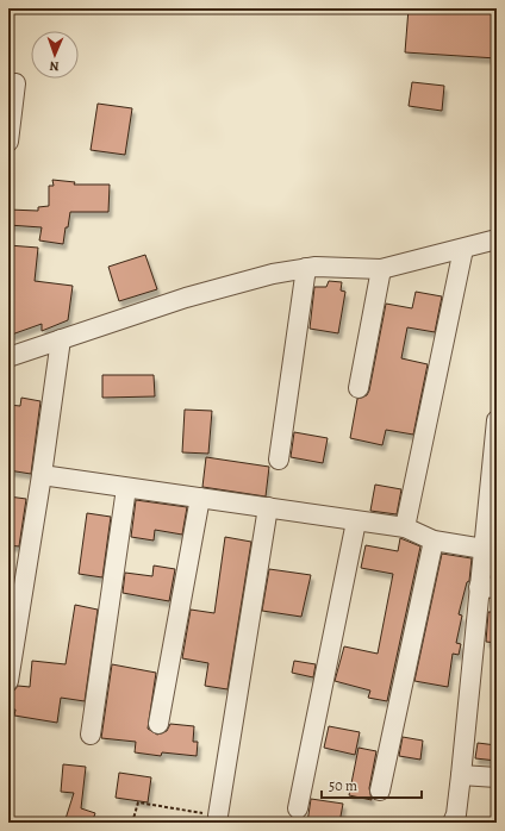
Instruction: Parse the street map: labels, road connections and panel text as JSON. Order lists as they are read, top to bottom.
{
  "scale_bar": "50 m",
  "north": "bottom"
}
